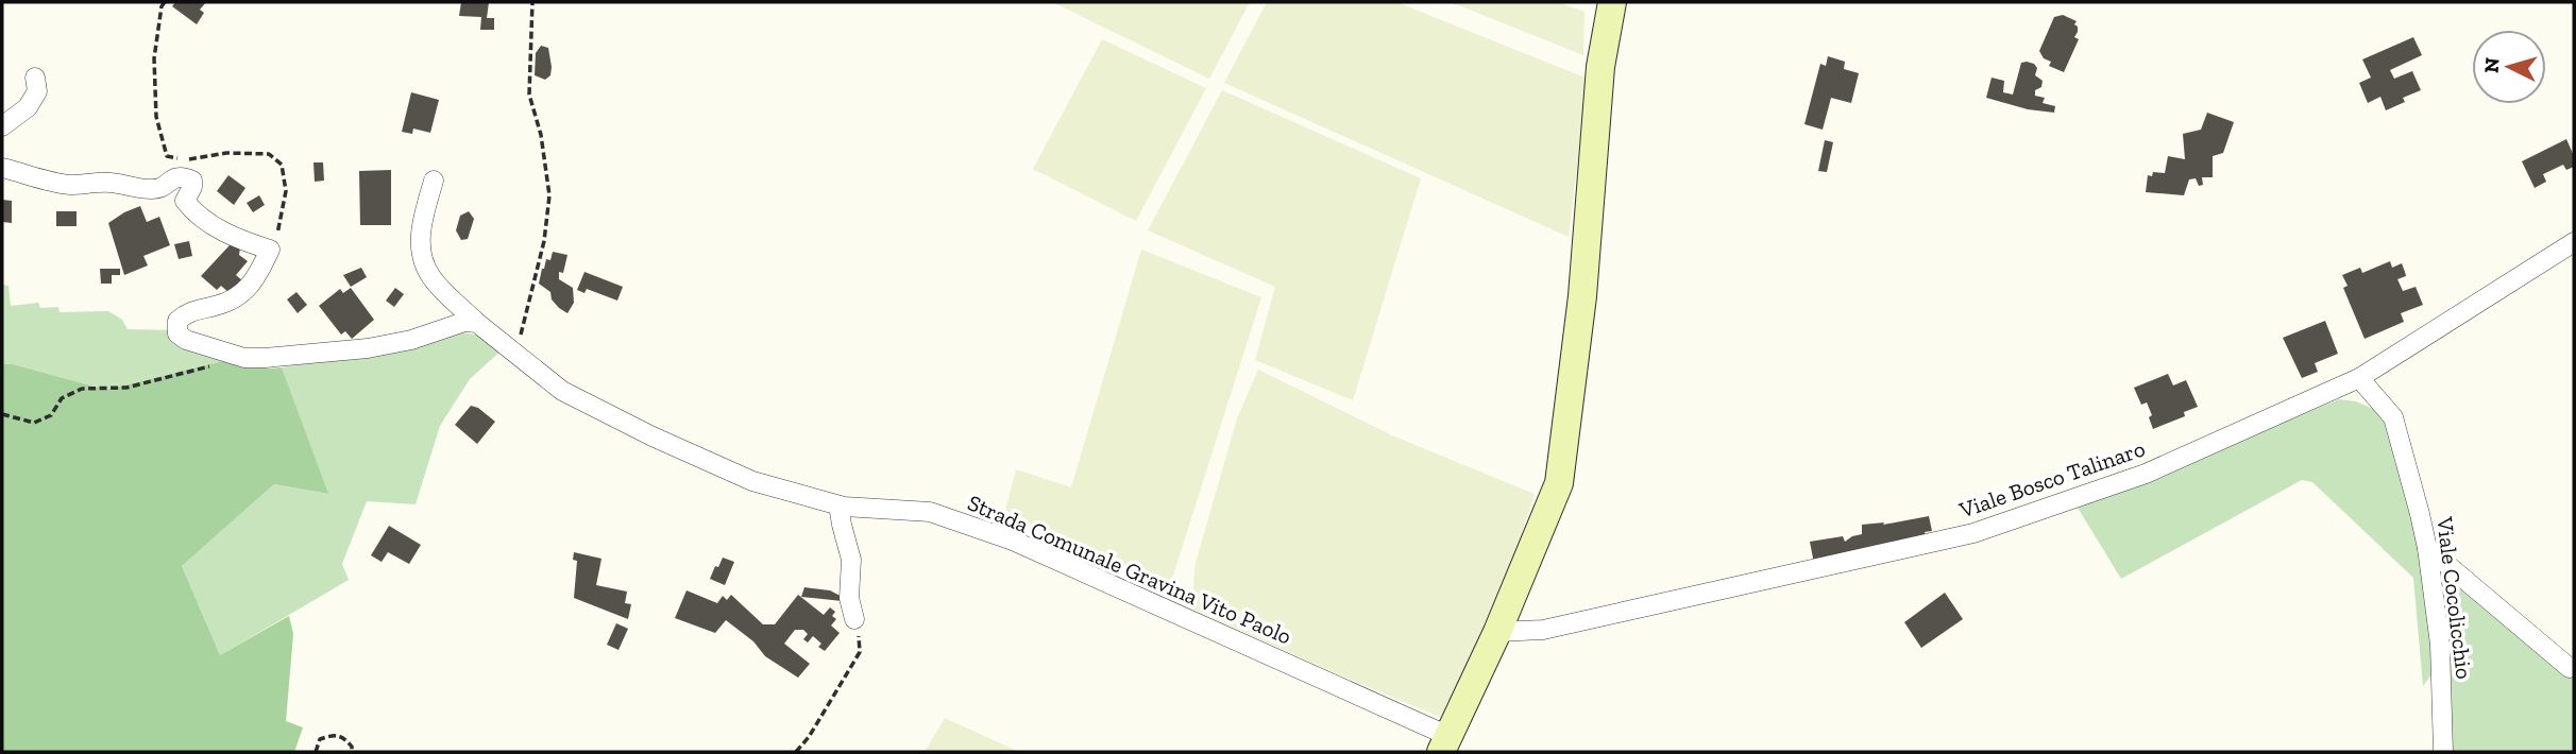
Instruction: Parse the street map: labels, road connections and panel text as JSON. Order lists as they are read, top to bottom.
{
  "streets": {
    "street": ["Viale Bosco Talinaro", "Strada Comunale Gravina Vito Paolo", "Viale Cocolicchio"]
  },
  "crossings": [
    ["Viale Bosco Talinaro", "Viale Cocolicchio"]
  ],
  "north": "left"
}
